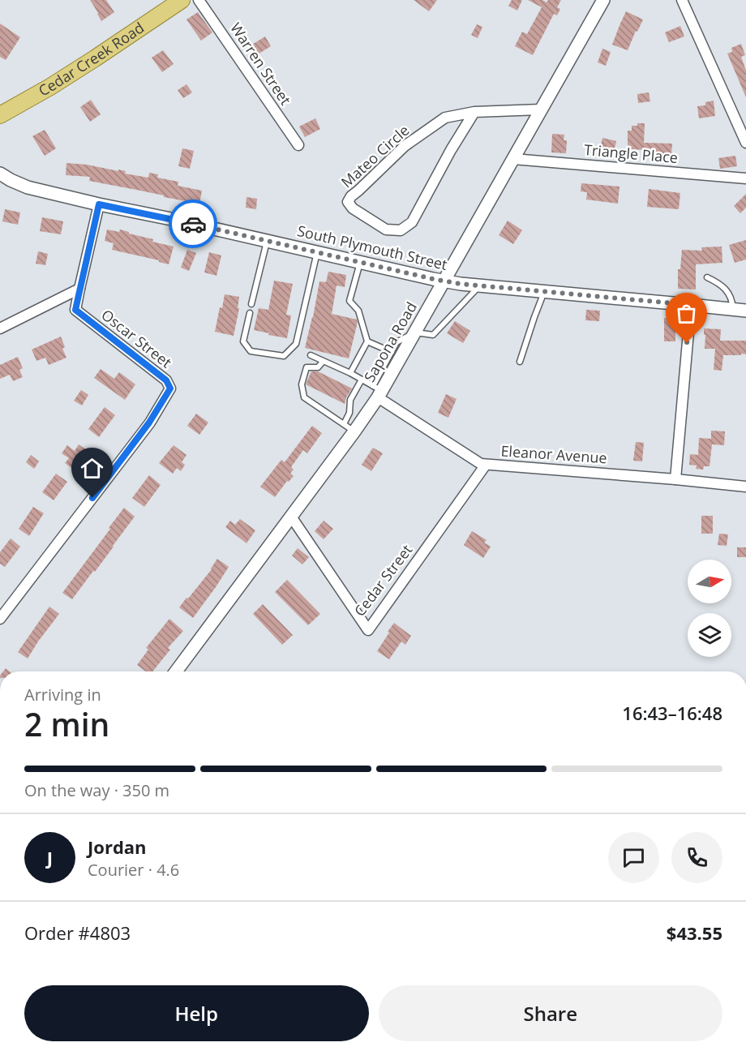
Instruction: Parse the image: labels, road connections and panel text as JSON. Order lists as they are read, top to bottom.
{
  "streets": {
    "main road": ["Cedar Creek Road"],
    "street": [
      "Warren Street",
      "Triangle Place",
      "Mateo Circle",
      "South Plymouth Street",
      "Oscar Street",
      "Sapona Road",
      "Eleanor Avenue",
      "Cedar Street"
    ]
  },
  "crossings": [
    ["Triangle Place", "Sapona Road"],
    ["Mateo Circle", "Sapona Road"],
    ["South Plymouth Street", "Sapona Road"],
    ["Sapona Road", "Eleanor Avenue"],
    ["Sapona Road", "Cedar Street"],
    ["Eleanor Avenue", "Cedar Street"]
  ],
  "north": "right",
  "page": {
    "heading": ["2 min", "Arriving in", "16:43–16:48"],
    "panel": [
      "Jordan",
      "Courier · 4.6",
      "Order #4803",
      "$43.55"
    ],
    "bar": "On the way · 350 m",
    "round": "J",
    "buttons": ["Help", "Share"]
  }
}
